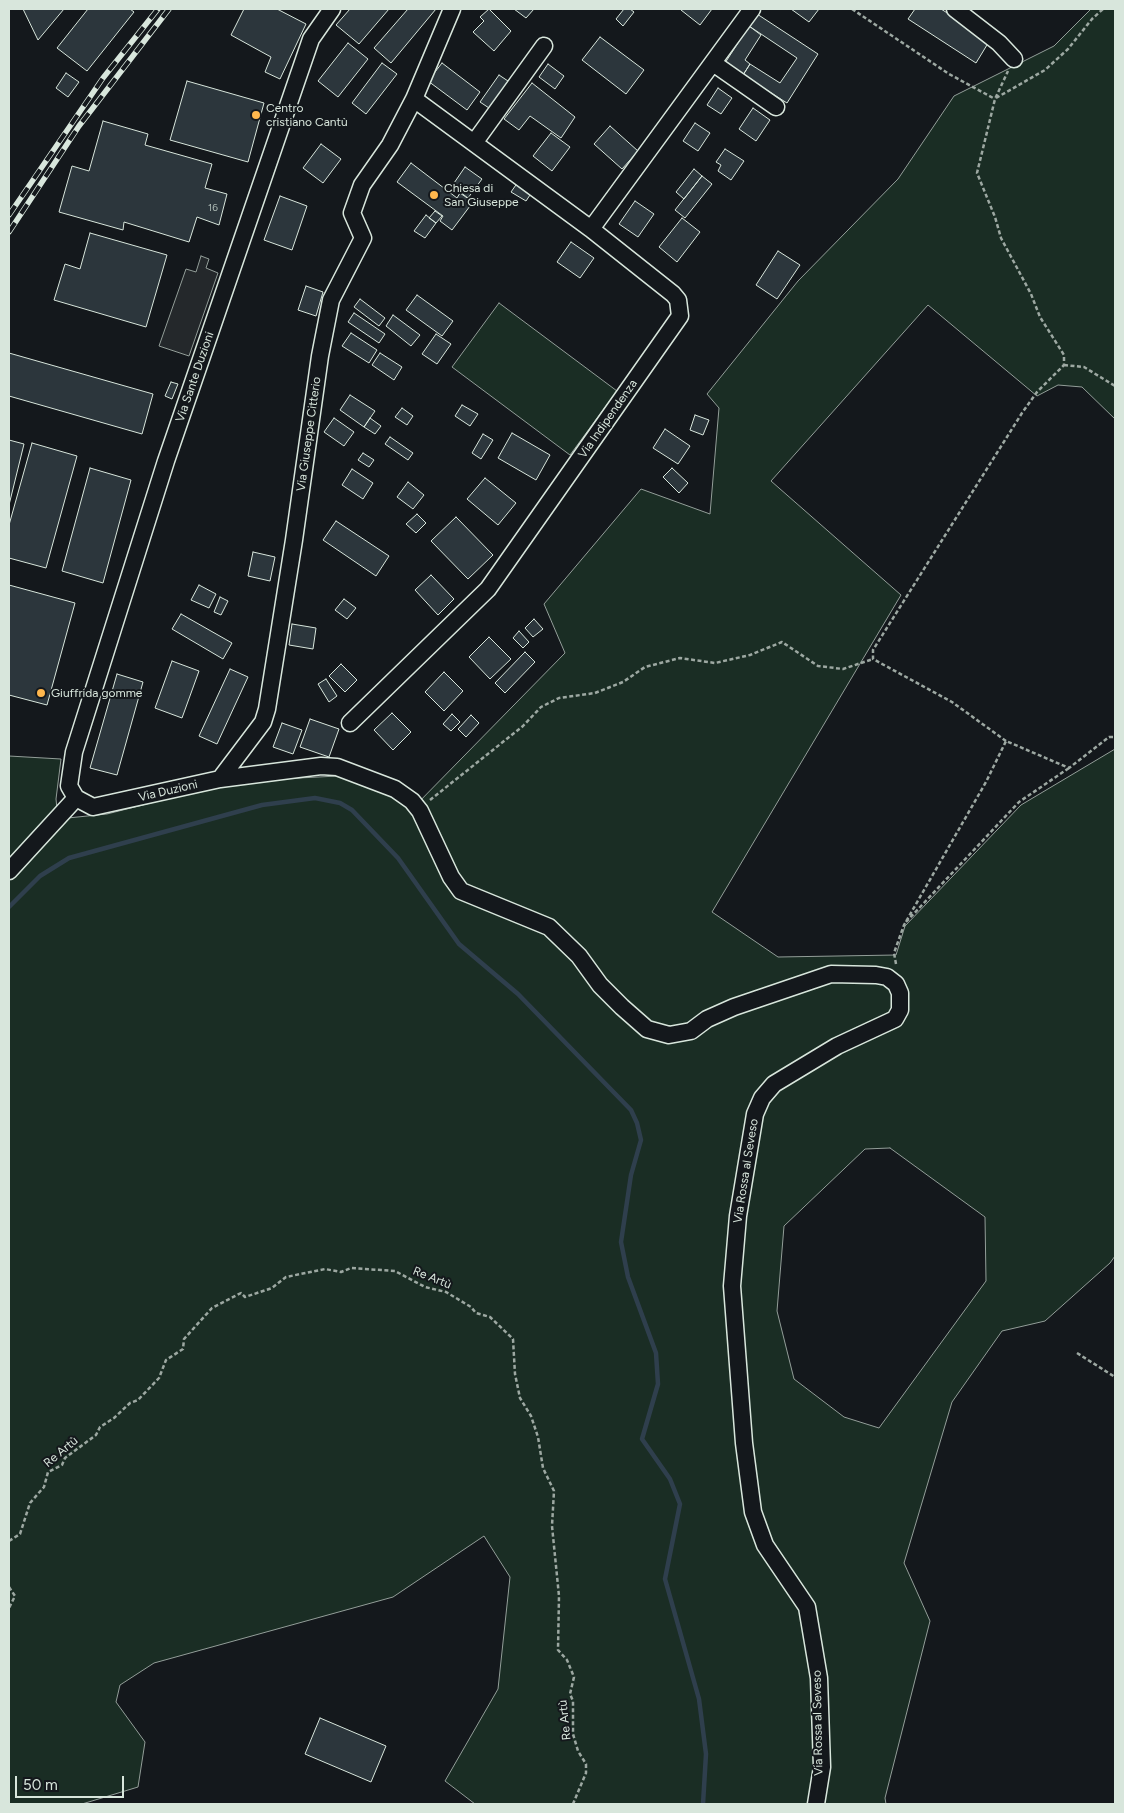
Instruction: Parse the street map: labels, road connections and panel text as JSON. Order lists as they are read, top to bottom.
{
  "streets": {
    "street": [
      "Via Sante Duzioni",
      "Via Indipendenza",
      "Via Giuseppe Citterio",
      "Via Duzioni",
      "Via Rossa al Seveso"
    ],
    "path": ["Re Artù"]
  },
  "crossings": [
    ["Via Sante Duzioni", "Via Duzioni"],
    ["Via Indipendenza", "Via Giuseppe Citterio"],
    ["Via Giuseppe Citterio", "Via Duzioni"]
  ],
  "places": ["Centro cristiano Cantù", "Chiesa di San Giuseppe", "Giuffrida gomme"],
  "house_numbers": ["16"],
  "scale_bar": "50 m"
}
